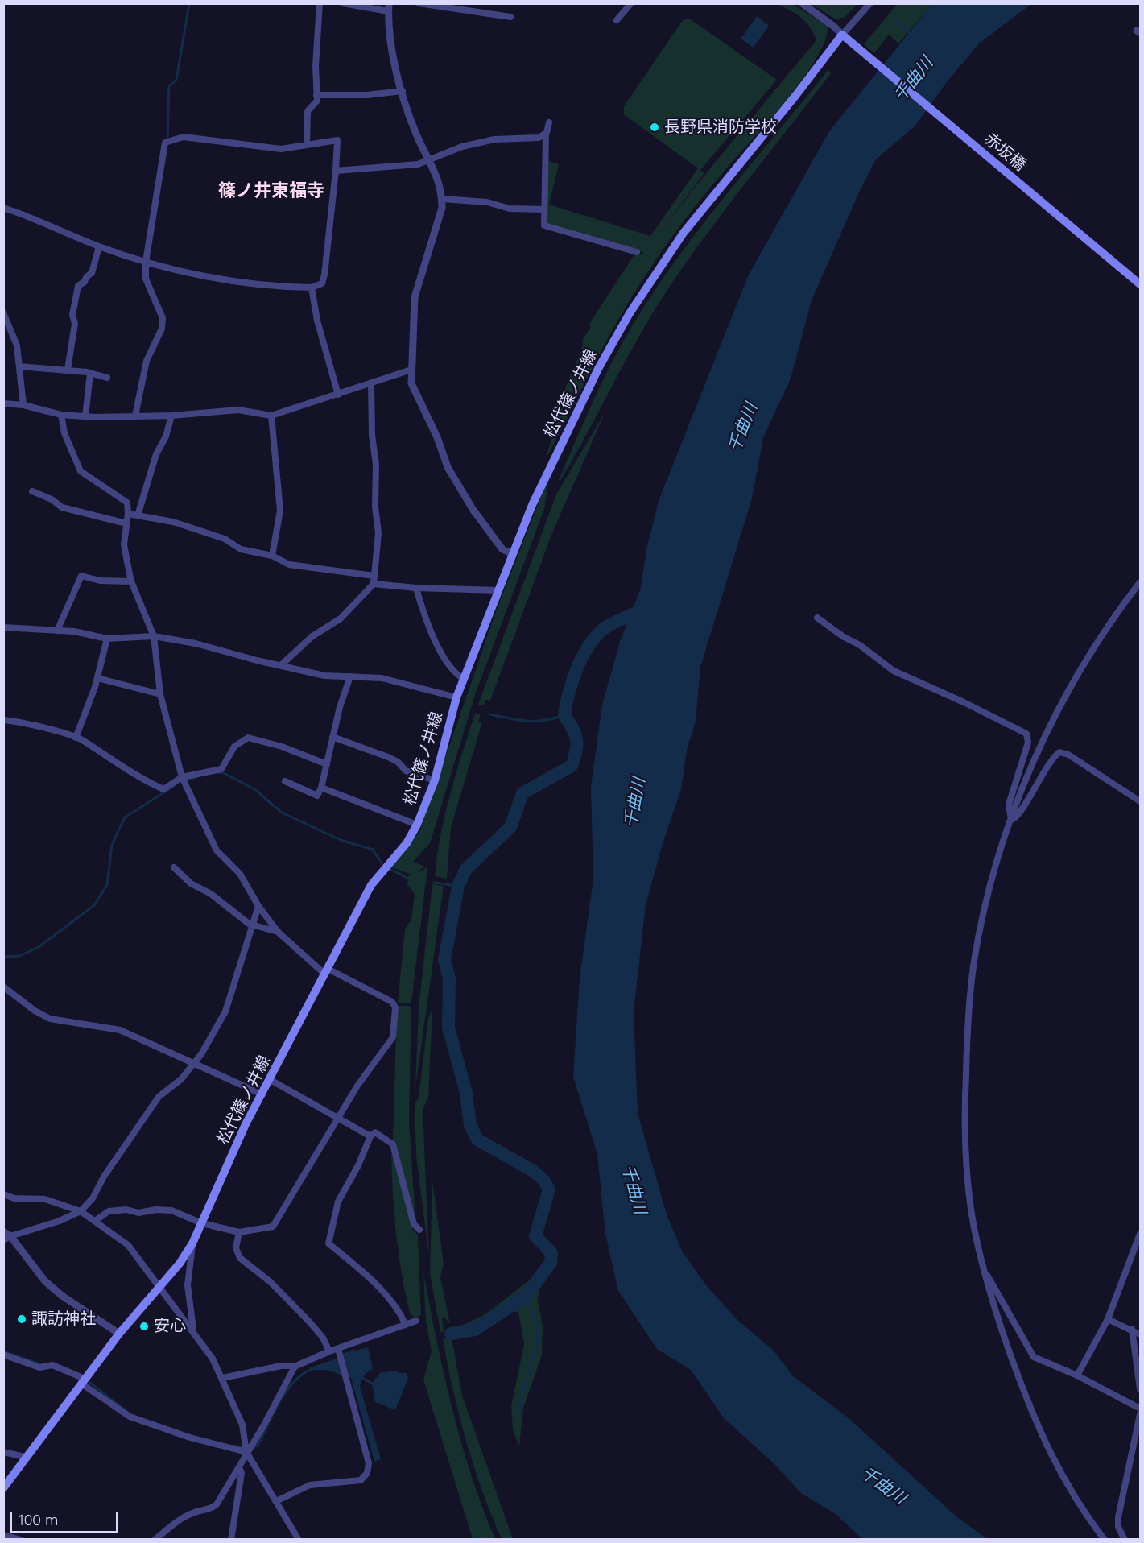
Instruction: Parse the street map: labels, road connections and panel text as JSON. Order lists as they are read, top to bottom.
{
  "streets": {
    "main road": ["赤坂橋", "松代篠ノ井線"]
  },
  "crossings": [
    ["赤坂橋", "松代篠ノ井線"]
  ],
  "districts": ["篠ノ井東福寺"],
  "water": ["千曲川"],
  "places": ["長野県消防学校", "諏訪神社", "安心"],
  "scale_bar": "100 m"
}
